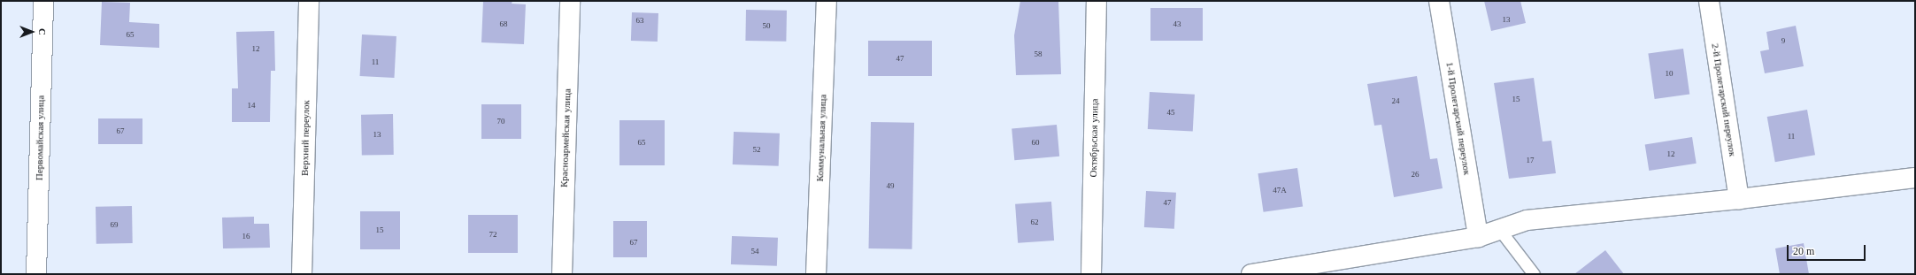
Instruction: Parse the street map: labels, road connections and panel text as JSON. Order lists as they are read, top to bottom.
{
  "streets": {
    "street": [
      "2-й Пролетарский переулок",
      "1-й Пролетарский переулок",
      "Первомайская улица",
      "Верхний переулок",
      "Красноармейская улица",
      "Коммунальная улица",
      "Октябрьская улица"
    ]
  },
  "house_numbers": [
    "13",
    "63",
    "68",
    "43",
    "50",
    "65",
    "9",
    "12",
    "58",
    "47",
    "11",
    "10",
    "15",
    "24",
    "14",
    "45",
    "70",
    "67",
    "13",
    "11",
    "65",
    "60",
    "52",
    "12",
    "17",
    "26",
    "49",
    "47А",
    "47",
    "62",
    "69",
    "15",
    "72",
    "16",
    "67",
    "54"
  ],
  "scale_bar": "20 m",
  "north": "right"
}
